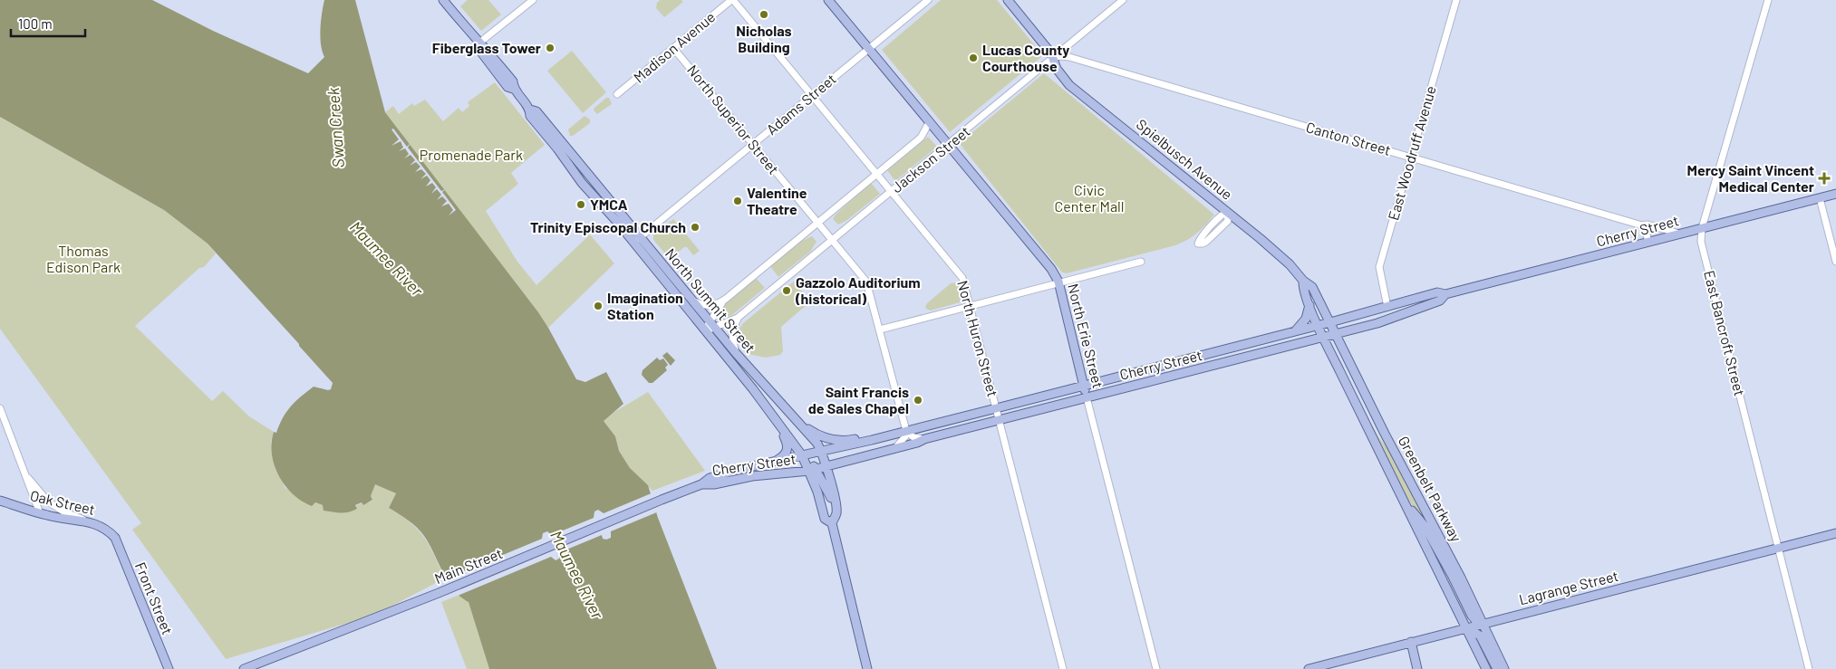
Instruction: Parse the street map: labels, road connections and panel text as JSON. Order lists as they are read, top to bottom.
{
  "streets": {
    "main road": [
      "Spielbusch Avenue",
      "Cherry Street",
      "North Summit Street",
      "North Erie Street",
      "Greenbelt Parkway",
      "Oak Street",
      "Main Street",
      "Lagrange Street",
      "Front Street"
    ],
    "street": [
      "Madison Avenue",
      "Adams Street",
      "North Superior Street",
      "Canton Street",
      "East Woodruff Avenue",
      "Jackson Street",
      "East Bancroft Street",
      "North Huron Street"
    ]
  },
  "crossings": [
    ["Madison Avenue", "North Superior Street"],
    ["Madison Avenue", "North Huron Street"],
    ["Adams Street", "North Superior Street"],
    ["Adams Street", "North Summit Street"],
    ["Adams Street", "North Erie Street"],
    ["Adams Street", "North Huron Street"],
    ["North Superior Street", "Jackson Street"],
    ["North Superior Street", "Cherry Street"],
    ["Canton Street", "East Woodruff Avenue"],
    ["Canton Street", "Jackson Street"],
    ["Canton Street", "Spielbusch Avenue"],
    ["Canton Street", "Cherry Street"],
    ["East Woodruff Avenue", "Cherry Street"],
    ["Jackson Street", "Spielbusch Avenue"],
    ["Jackson Street", "North Summit Street"],
    ["Jackson Street", "North Erie Street"],
    ["Jackson Street", "North Huron Street"],
    ["Spielbusch Avenue", "Cherry Street"],
    ["Spielbusch Avenue", "Greenbelt Parkway"],
    ["Cherry Street", "North Summit Street"],
    ["Cherry Street", "East Bancroft Street"],
    ["Cherry Street", "North Erie Street"],
    ["Cherry Street", "North Huron Street"],
    ["Cherry Street", "Greenbelt Parkway"],
    ["Cherry Street", "Main Street"],
    ["East Bancroft Street", "Lagrange Street"],
    ["Greenbelt Parkway", "Lagrange Street"],
    ["Oak Street", "Front Street"]
  ],
  "water": ["Swan Creek", "Maumee River"],
  "parks": ["Promenade Park", "Civic Center Mall", "Thomas Edison Park"],
  "places": {
    "other": [
      "Nicholas Building",
      "Fiberglass Tower",
      "Lucas County Courthouse",
      "Valentine Theatre",
      "YMCA",
      "Trinity Episcopal Church",
      "Gazzolo Auditorium (historical)",
      "Imagination Station",
      "Saint Francis de Sales Chapel"
    ],
    "health": ["Mercy Saint Vincent Medical Center"]
  },
  "scale_bar": "100 m"
}
